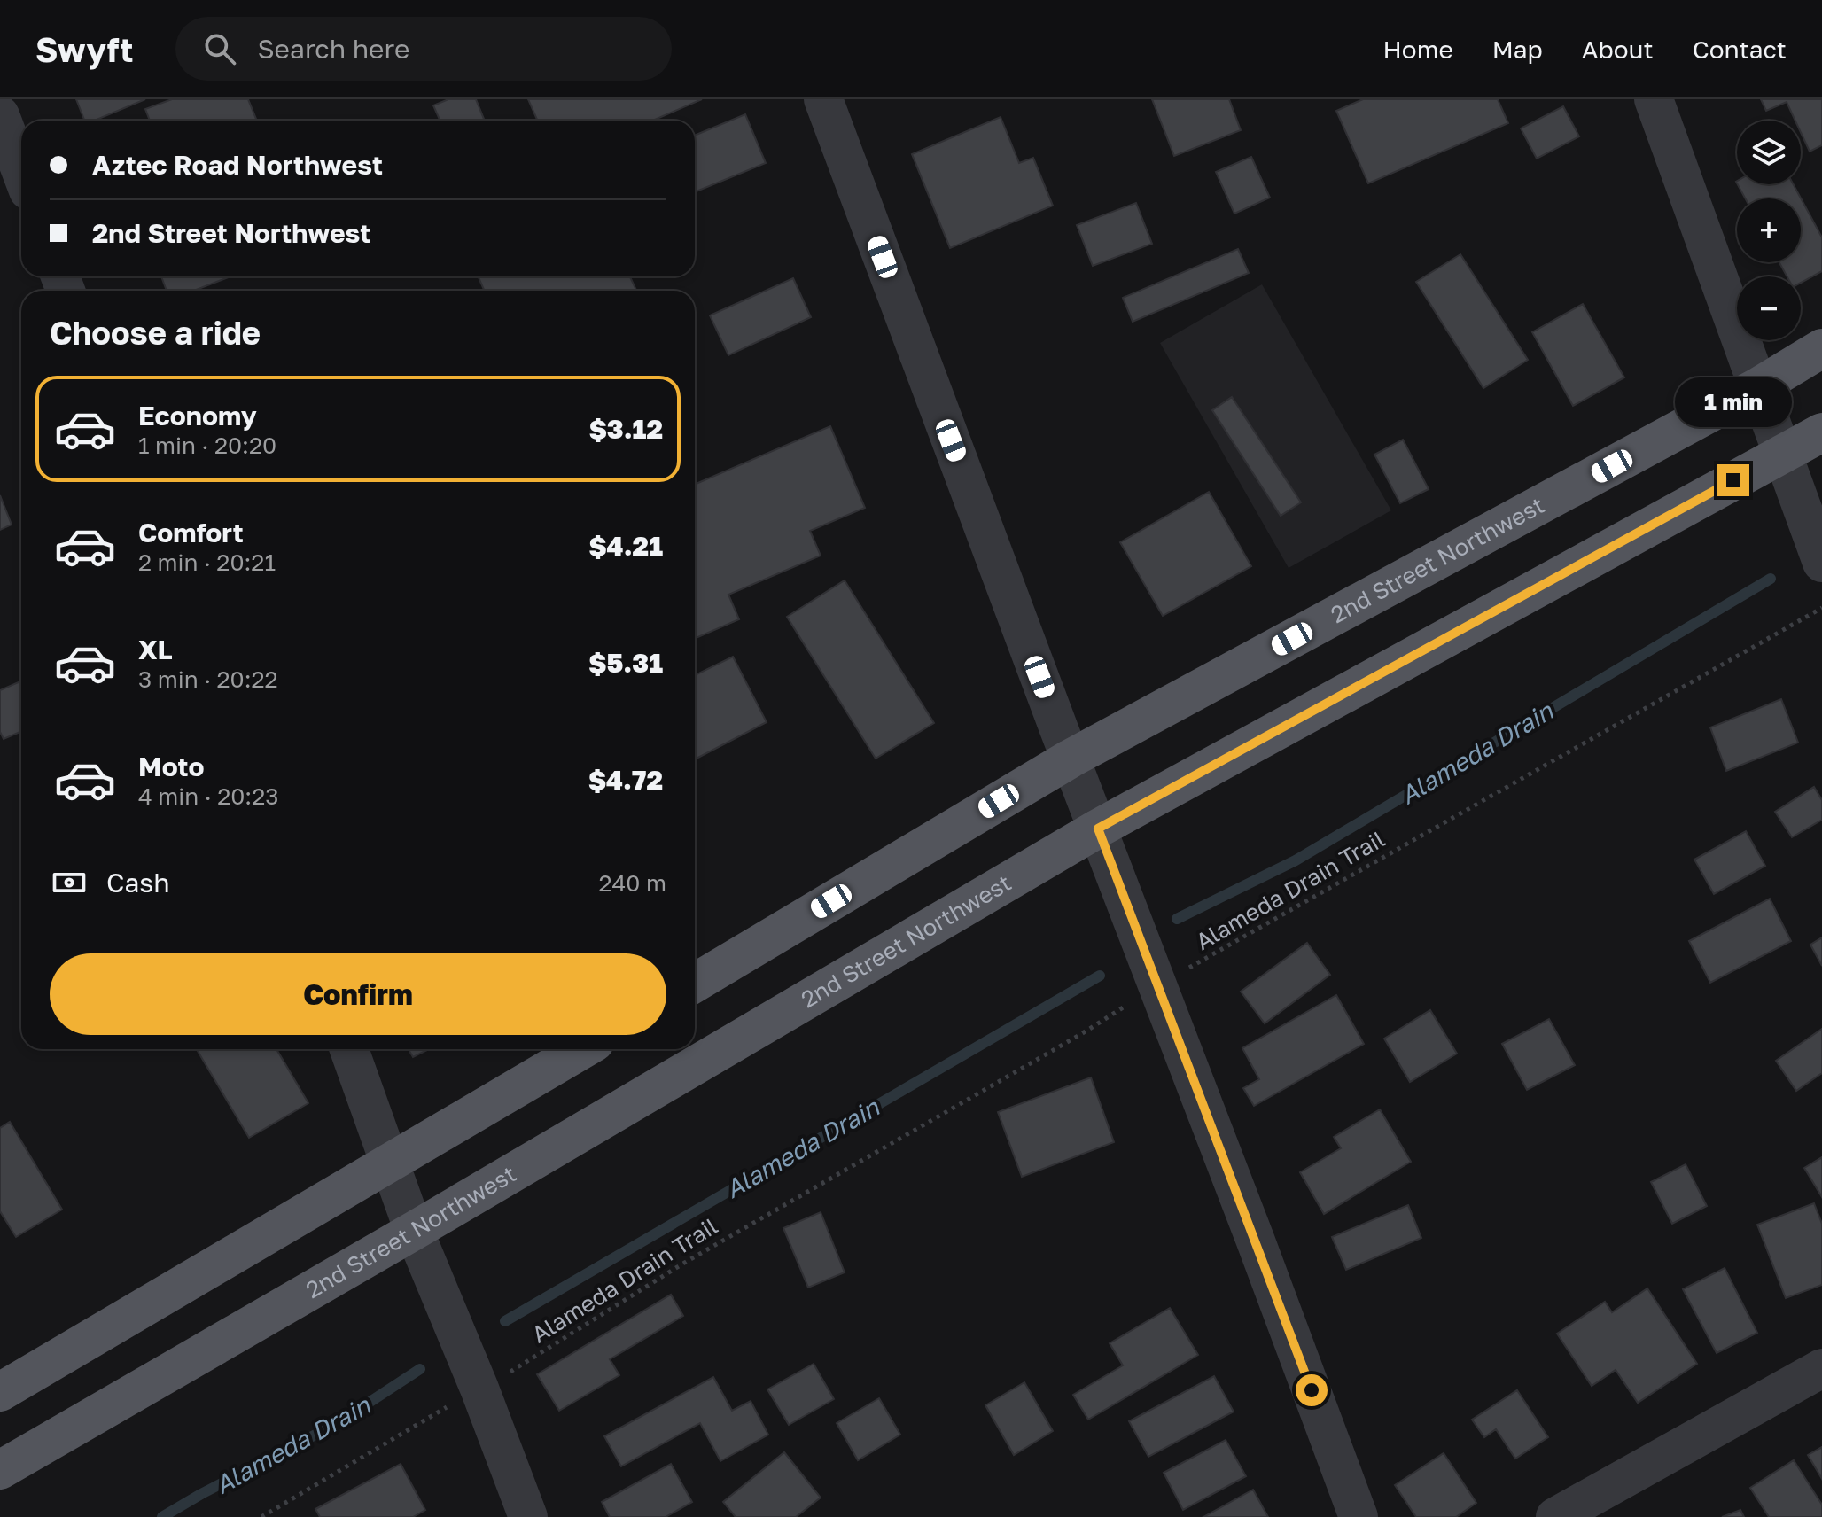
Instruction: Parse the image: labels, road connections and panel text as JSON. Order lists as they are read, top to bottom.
{
  "streets": {
    "main road": ["2nd Street Northwest"],
    "path": ["Alameda Drain Trail"]
  },
  "water": ["Alameda Drain"],
  "page": {
    "header": "Swyft",
    "search": "Search here",
    "nav": [
      "Home",
      "Map",
      "About",
      "Contact"
    ],
    "map_buttons": ["+", "−"],
    "banner": ["Aztec Road Northwest", "2nd Street Northwest"],
    "heading": "Choose a ride",
    "list": [
      {
        "name": "Economy",
        "note": "1 min · 20:20",
        "value": "$3.12"
      },
      {
        "name": "Comfort",
        "note": "2 min · 20:21",
        "value": "$4.21"
      },
      {
        "name": "XL",
        "note": "3 min · 20:22",
        "value": "$5.31"
      },
      {
        "name": "Moto",
        "note": "4 min · 20:23",
        "value": "$4.72"
      }
    ],
    "bubble": "1 min",
    "pay": ["Cash", "240 m"],
    "buttons": "Confirm"
  }
}
